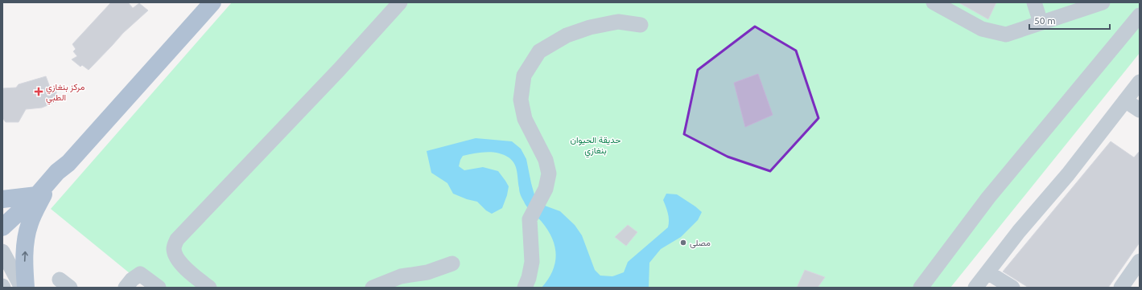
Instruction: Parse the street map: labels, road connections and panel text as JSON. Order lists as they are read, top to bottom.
{
  "parks": ["حديقة الحيوان بنغازي"],
  "places": {
    "health": ["مركز بنغازي الطبي"],
    "other": ["مصلى"]
  },
  "scale_bar": "50 m"
}
